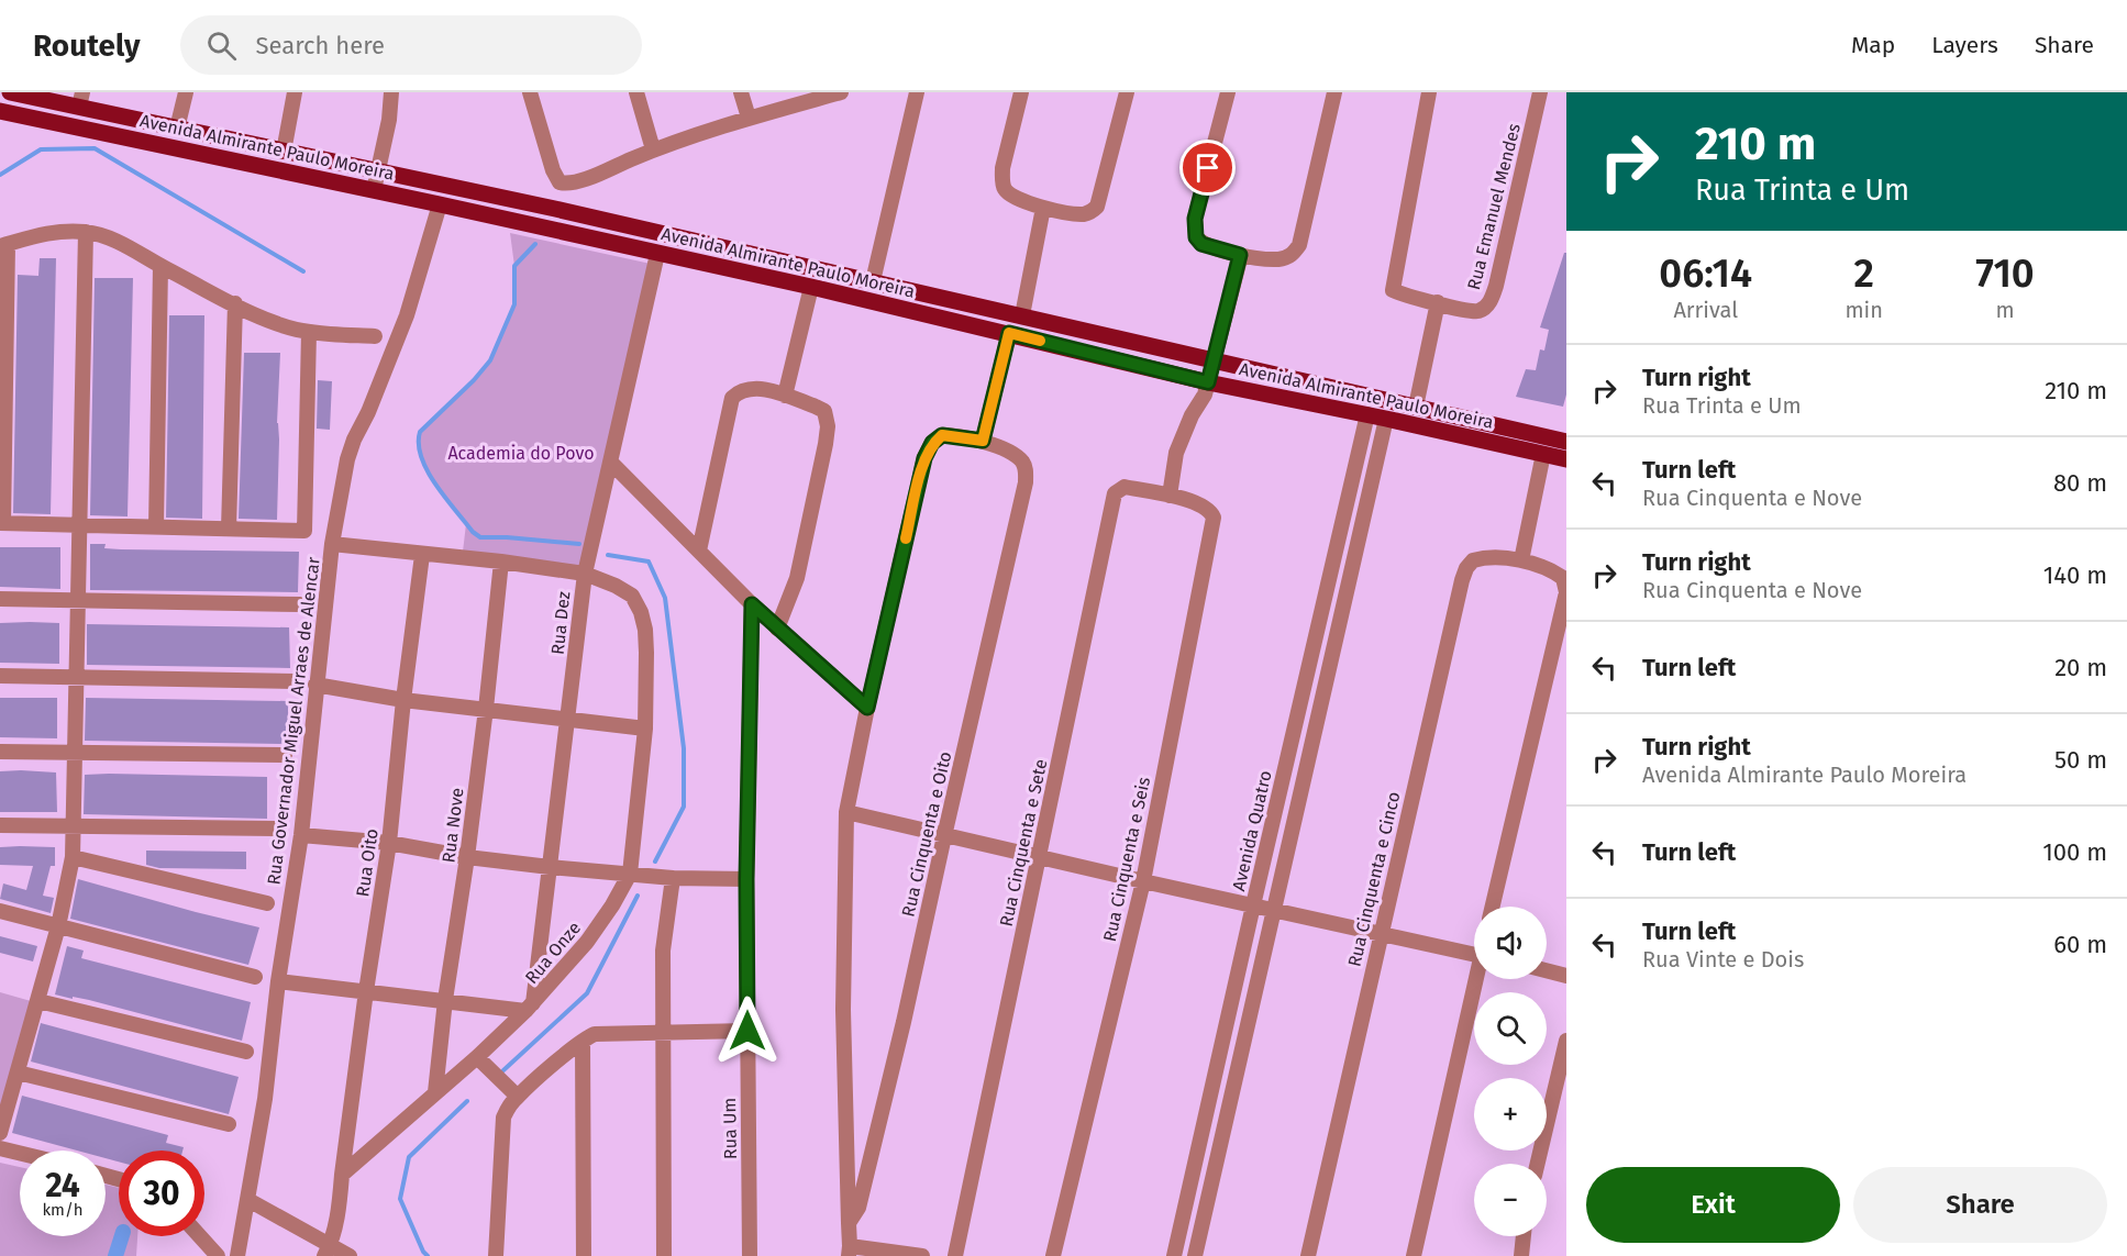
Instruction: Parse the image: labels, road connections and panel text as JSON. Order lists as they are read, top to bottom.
{
  "streets": {
    "main road": ["Avenida Almirante Paulo Moreira"],
    "street": [
      "Rua Emanuel Mendes",
      "Rua Dez",
      "Rua Governador Miguel Arraes de Alencar",
      "Rua Nove",
      "Avenida Quatro",
      "Rua Cinquenta e Oito",
      "Rua Cinquenta e Sete",
      "Rua Cinquenta e Seis",
      "Rua Oito",
      "Rua Cinquenta e Cinco",
      "Rua Onze",
      "Rua Um"
    ]
  },
  "crossings": [
    ["Avenida Almirante Paulo Moreira", "Rua Dez"],
    ["Avenida Almirante Paulo Moreira", "Rua Governador Miguel Arraes de Alencar"],
    ["Avenida Almirante Paulo Moreira", "Avenida Quatro"],
    ["Rua Dez", "Rua Onze"],
    ["Rua Nove", "Rua Onze"],
    ["Rua Cinquenta e Sete", "Rua Cinquenta e Seis"],
    ["Rua Oito", "Rua Onze"]
  ],
  "parks": ["Academia do Povo"],
  "page": {
    "header": "Routely",
    "search": "Search here",
    "nav": ["Map", "Layers", "Share"],
    "turn": ["210 m", "Rua Trinta e Um"],
    "eta": [
      "06:14",
      "Arrival",
      "2",
      "min",
      "710",
      "m"
    ],
    "list": [
      {
        "name": "Turn right",
        "note": "Rua Trinta e Um",
        "value": "210 m"
      },
      {
        "name": "Turn left",
        "note": "Rua Cinquenta e Nove",
        "value": "80 m"
      },
      {
        "name": "Turn right",
        "note": "Rua Cinquenta e Nove",
        "value": "140 m"
      },
      {
        "name": "Turn left",
        "value": "20 m"
      },
      {
        "name": "Turn right",
        "note": "Avenida Almirante Paulo Moreira",
        "value": "50 m"
      },
      {
        "name": "Turn left",
        "value": "100 m"
      },
      {
        "name": "Turn left",
        "note": "Rua Vinte e Dois",
        "value": "60 m"
      }
    ],
    "map_buttons": ["+", "−"],
    "speed": "24 km/h",
    "limit": "30",
    "buttons": ["Exit", "Share"]
  }
}
